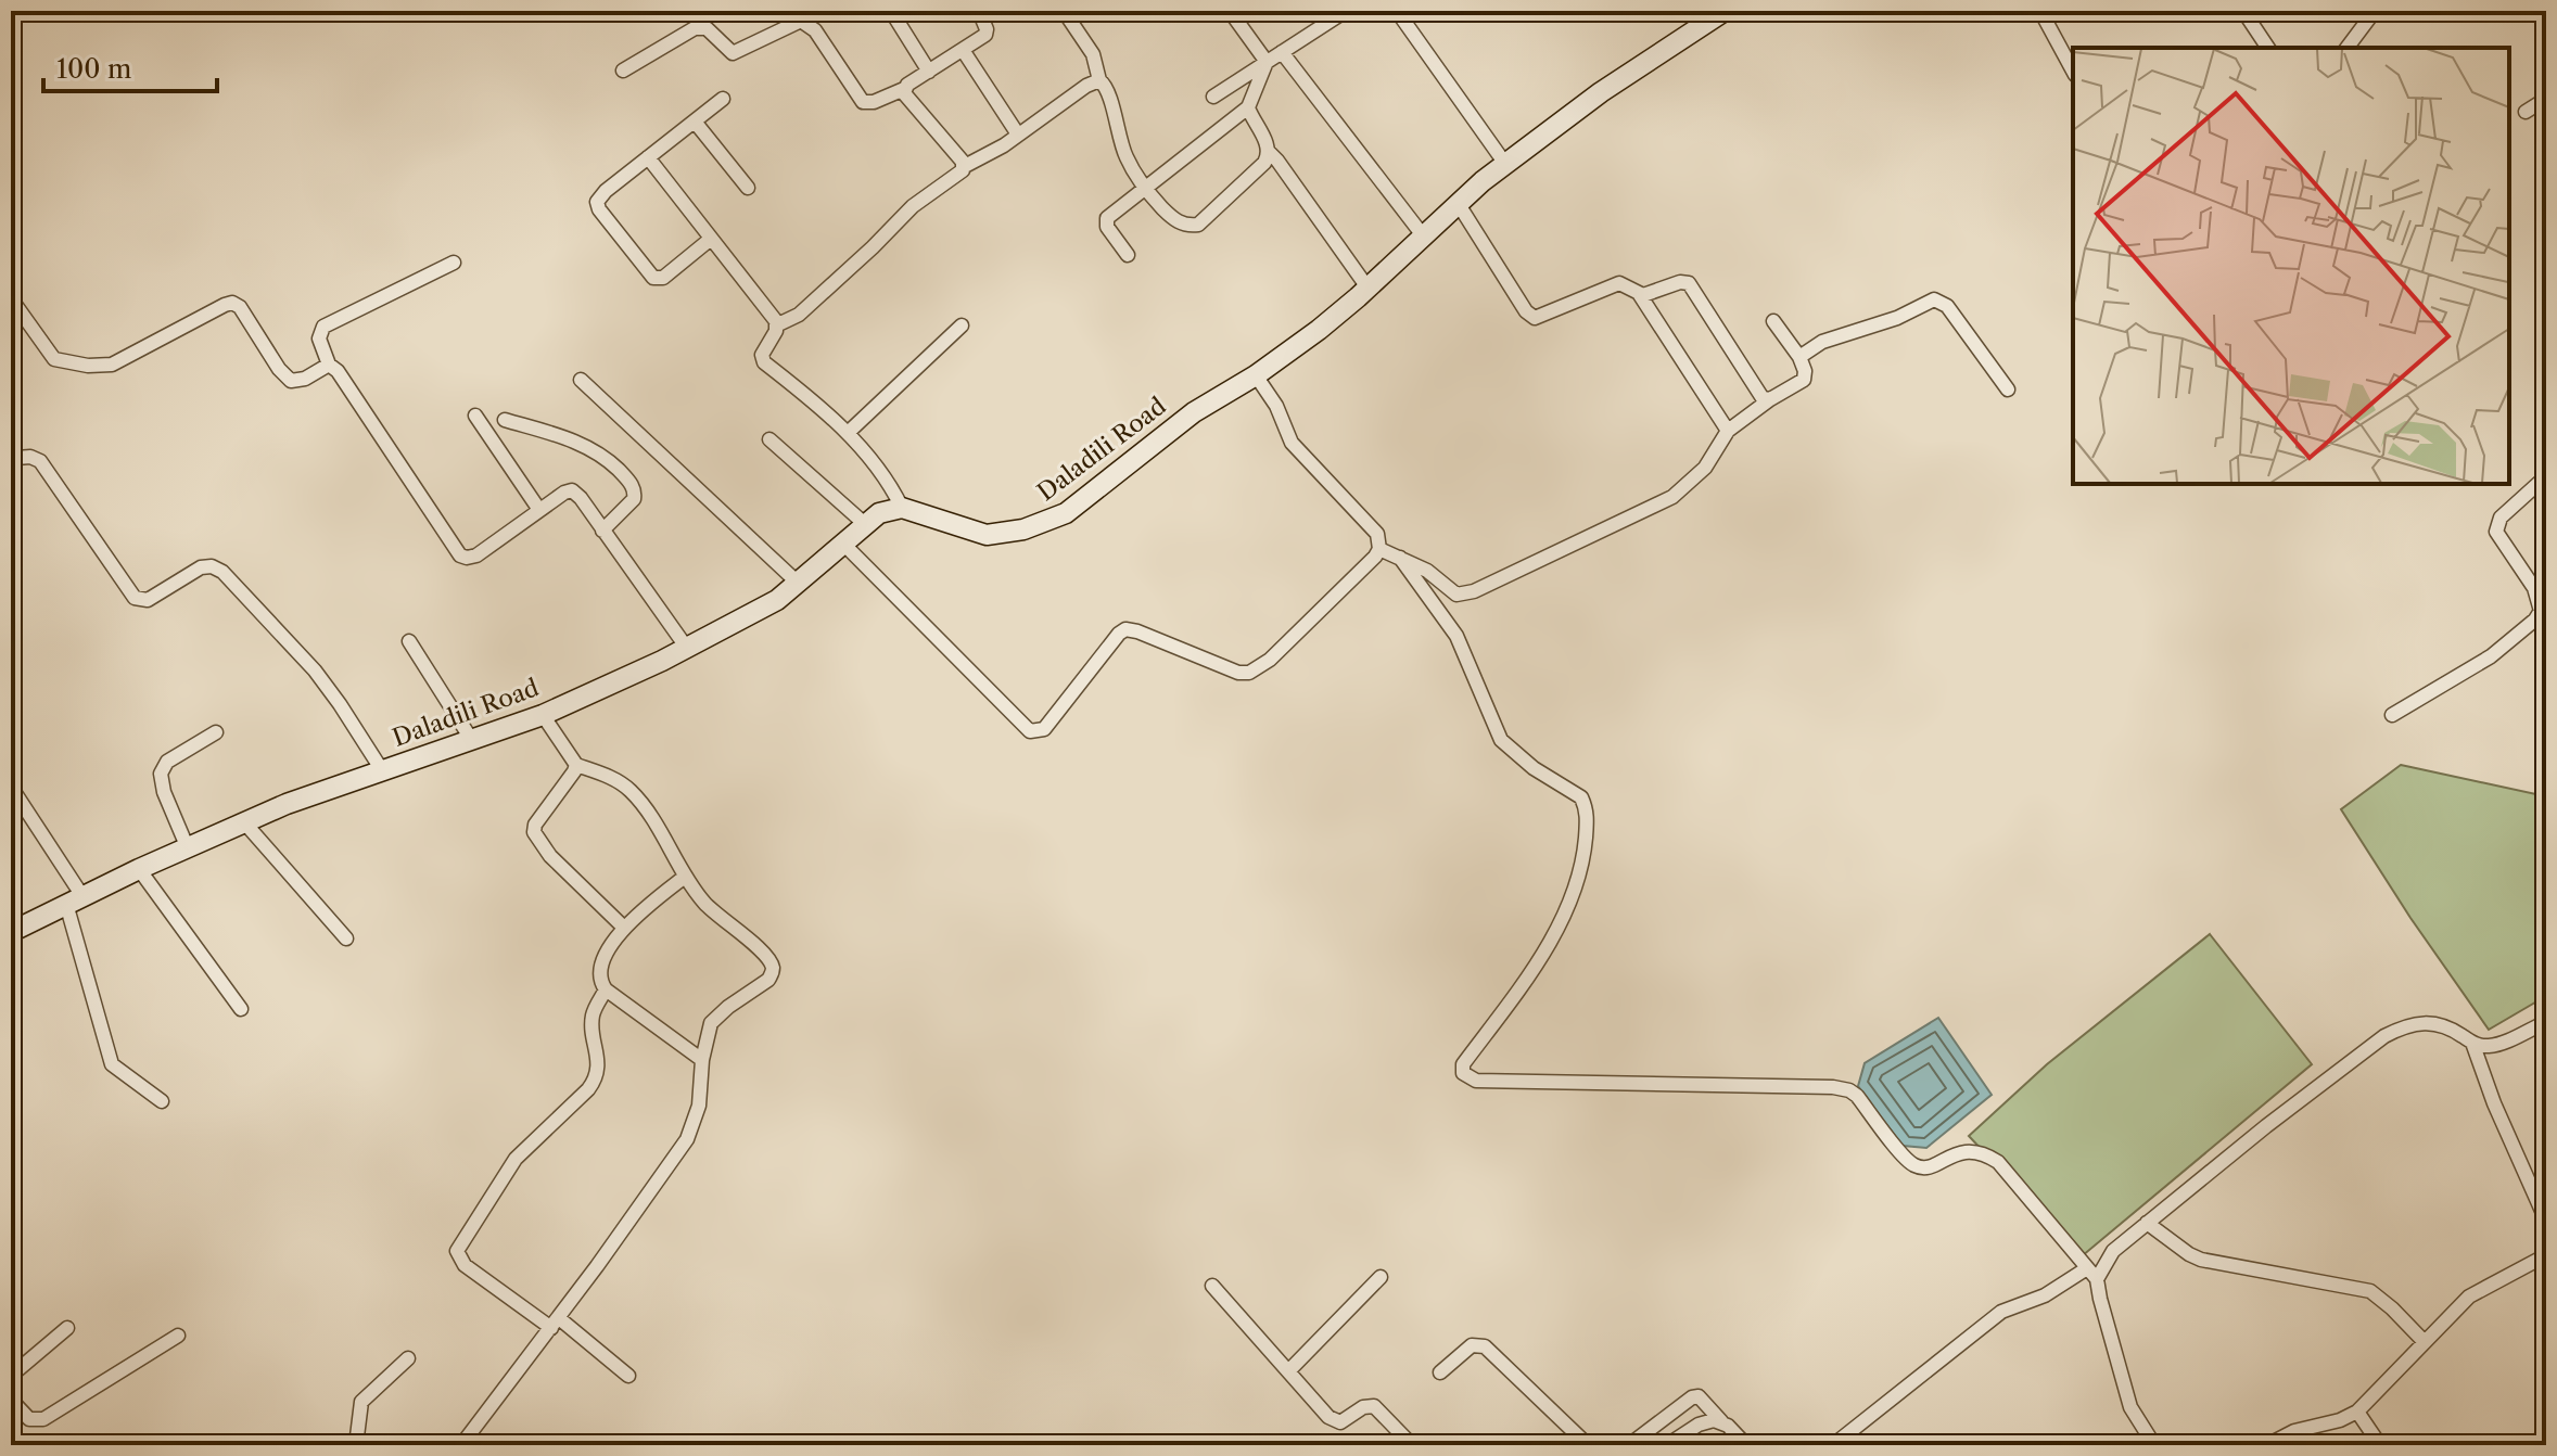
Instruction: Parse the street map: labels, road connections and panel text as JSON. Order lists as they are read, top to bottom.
{
  "streets": {
    "main road": ["Daladili Road"]
  },
  "scale_bar": "100 m"
}
